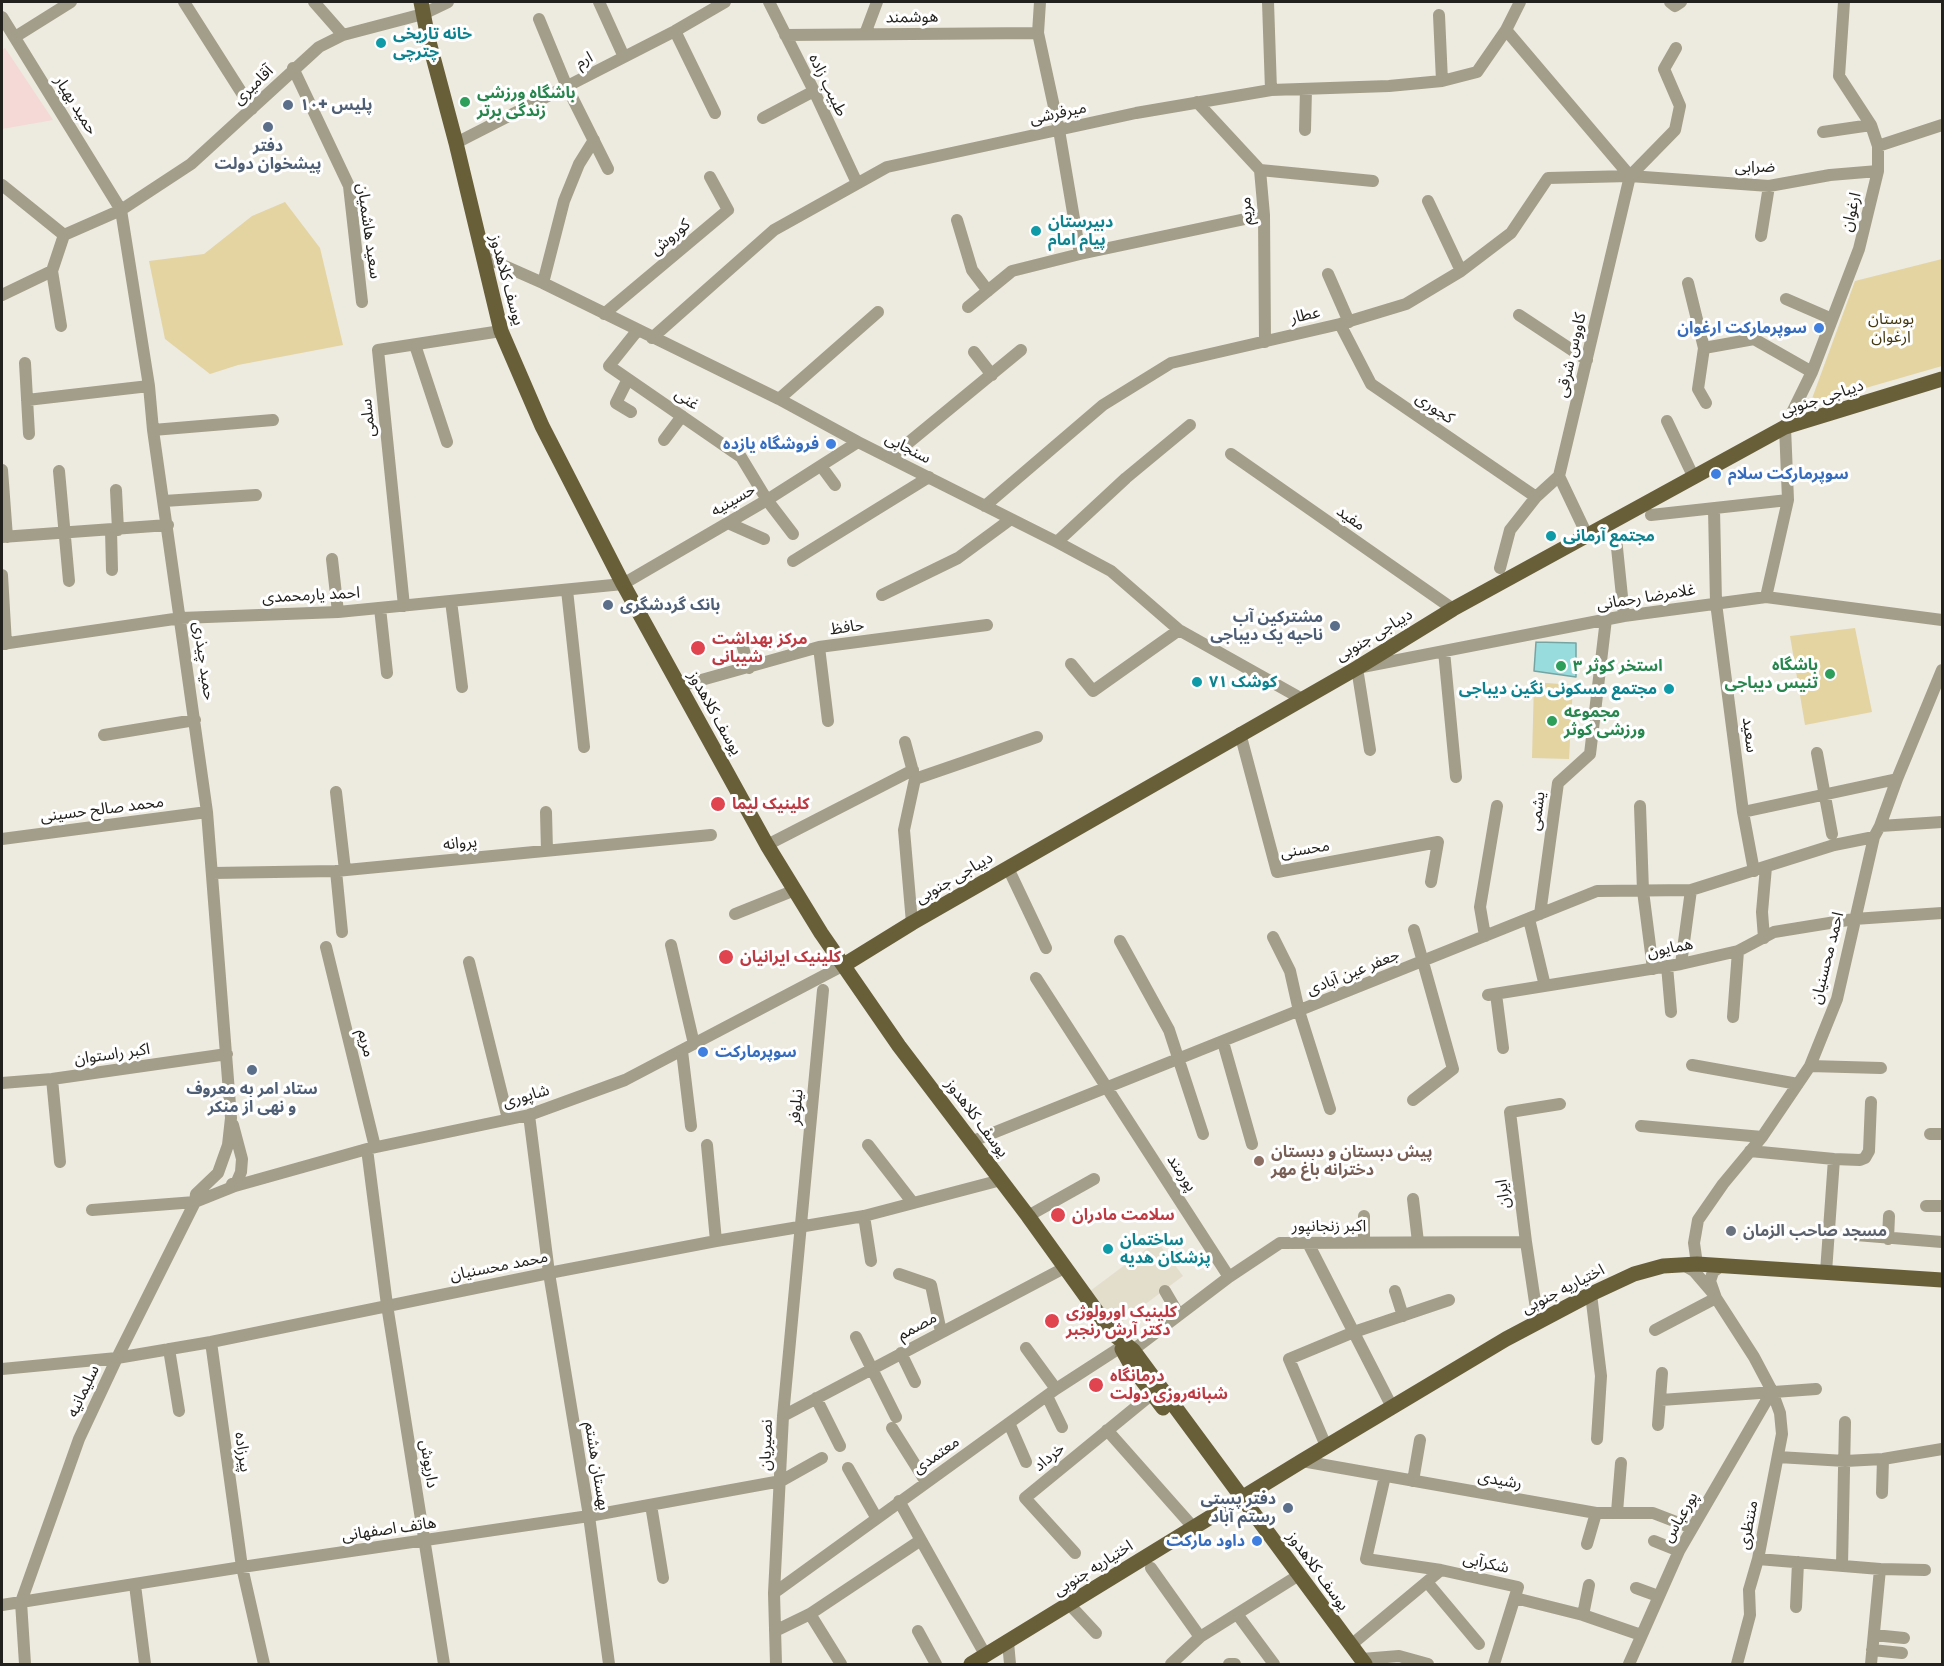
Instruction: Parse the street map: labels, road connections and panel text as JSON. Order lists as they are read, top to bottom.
{
  "streets": {
    "main road": ["یوسف کلاهدوز", "دیباجی جنوبی", "اختیاریه جنوبی"],
    "street": [
      "هوشمند",
      "ارم",
      "آقامیری",
      "طبیب زاده",
      "حمید بهیار",
      "میرفرشی",
      "ضرابی",
      "مریم",
      "ارغوان",
      "سعید هاشمیان",
      "کوروش",
      "عطار",
      "کاووس شرقی",
      "غنی",
      "کجوری",
      "سلمی",
      "سنجابی",
      "حسینیه",
      "مفید",
      "احمد یارمحمدی",
      "غلامرضا رحمانی",
      "حافظ",
      "حمید چیذری",
      "سعید",
      "محمد صالح حسینی",
      "یشمی",
      "پروانه",
      "محسنی",
      "همایون",
      "احمد محسنیان",
      "جعفر عین آبادی",
      "اکبر راستوان",
      "شاپوری",
      "نیلوفر",
      "پورمند",
      "ایران",
      "اکبر زنجانپور",
      "محمد محسنیان",
      "مصمم",
      "سلیمانیه",
      "نصیریان",
      "پیرزاده",
      "معتمدی",
      "خرداد",
      "داریوش",
      "بهستان هشتم",
      "رشیدی",
      "پورعباس",
      "منتظری",
      "هاتف اصفهانی",
      "شکرآبی"
    ]
  },
  "crossings": [
    ["هوشمند", "طبیب زاده"],
    ["ارم", "یوسف کلاهدوز"],
    ["آقامیری", "حمید بهیار"],
    ["آقامیری", "سعید هاشمیان"],
    ["آقامیری", "یوسف کلاهدوز"],
    ["آقامیری", "حمید چیذری"],
    ["طبیب زاده", "میرفرشی"],
    ["حمید بهیار", "حمید چیذری"],
    ["میرفرشی", "سنجابی"],
    ["ضرابی", "ارغوان"],
    ["ضرابی", "عطار"],
    ["ضرابی", "کاووس شرقی"],
    ["مریم", "عطار"],
    ["مریم", "شاپوری"],
    ["مریم", "محمد محسنیان"],
    ["مریم", "داریوش"],
    ["ارغوان", "دیباجی جنوبی"],
    ["کوروش", "سنجابی"],
    ["یوسف کلاهدوز", "دیباجی جنوبی"],
    ["یوسف کلاهدوز", "سلمی"],
    ["یوسف کلاهدوز", "سنجابی"],
    ["یوسف کلاهدوز", "حسینیه"],
    ["یوسف کلاهدوز", "احمد یارمحمدی"],
    ["یوسف کلاهدوز", "حافظ"],
    ["یوسف کلاهدوز", "جعفر عین آبادی"],
    ["یوسف کلاهدوز", "شاپوری"],
    ["یوسف کلاهدوز", "اکبر زنجانپور"],
    ["یوسف کلاهدوز", "محمد محسنیان"],
    ["یوسف کلاهدوز", "اختیاریه جنوبی"],
    ["یوسف کلاهدوز", "مصمم"],
    ["یوسف کلاهدوز", "معتمدی"],
    ["عطار", "کاووس شرقی"],
    ["عطار", "کجوری"],
    ["عطار", "سنجابی"],
    ["دیباجی جنوبی", "سنجابی"],
    ["دیباجی جنوبی", "مفید"],
    ["دیباجی جنوبی", "غلامرضا رحمانی"],
    ["دیباجی جنوبی", "محسنی"],
    ["دیباجی جنوبی", "شاپوری"],
    ["غنی", "سنجابی"],
    ["غنی", "حسینیه"],
    ["سلمی", "احمد یارمحمدی"],
    ["سنجابی", "حسینیه"],
    ["حسینیه", "احمد یارمحمدی"],
    ["احمد یارمحمدی", "حمید چیذری"],
    ["غلامرضا رحمانی", "سعید"],
    ["غلامرضا رحمانی", "یشمی"],
    ["حمید چیذری", "محمد صالح حسینی"],
    ["حمید چیذری", "پروانه"],
    ["حمید چیذری", "اکبر راستوان"],
    ["حمید چیذری", "شاپوری"],
    ["حمید چیذری", "سلیمانیه"],
    ["سعید", "همایون"],
    ["سعید", "جعفر عین آبادی"],
    ["یشمی", "جعفر عین آبادی"],
    ["همایون", "احمد محسنیان"],
    ["احمد محسنیان", "جعفر عین آبادی"],
    ["احمد محسنیان", "اختیاریه جنوبی"],
    ["احمد محسنیان", "منتظری"],
    ["جعفر عین آبادی", "پورمند"],
    ["شاپوری", "سلیمانیه"],
    ["شاپوری", "بهستان هشتم"],
    ["نیلوفر", "محمد محسنیان"],
    ["نیلوفر", "نصیریان"],
    ["پورمند", "اکبر زنجانپور"],
    ["ایران", "اکبر زنجانپور"],
    ["ایران", "اختیاریه جنوبی"],
    ["اکبر زنجانپور", "معتمدی"],
    ["محمد محسنیان", "سلیمانیه"],
    ["محمد محسنیان", "نصیریان"],
    ["محمد محسنیان", "پیرزاده"],
    ["محمد محسنیان", "داریوش"],
    ["محمد محسنیان", "بهستان هشتم"],
    ["اختیاریه جنوبی", "رشیدی"],
    ["اختیاریه جنوبی", "منتظری"],
    ["مصمم", "نصیریان"],
    ["سلیمانیه", "هاتف اصفهانی"],
    ["نصیریان", "معتمدی"],
    ["نصیریان", "هاتف اصفهانی"],
    ["پیرزاده", "هاتف اصفهانی"],
    ["داریوش", "هاتف اصفهانی"],
    ["بهستان هشتم", "هاتف اصفهانی"],
    ["رشیدی", "پورعباس"],
    ["رشیدی", "شکرآبی"],
    ["پورعباس", "منتظری"]
  ],
  "parks": ["بوستان ارغوان"],
  "places": [
    "خانه تاریخی چترچی",
    "باشگاه ورزشی زندگی برتر",
    "پلیس +۱۰",
    "دفتر پیشخوان دولت",
    "دبیرستان پیام امام",
    "سوپرمارکت ارغوان",
    "فروشگاه یازده",
    "سوپرمارکت سلام",
    "مجتمع آرمانی",
    "بانک گردشگری",
    "مشترکین آب ناحیه یک دیباجی",
    "مرکز بهداشت شیبانی",
    "استخر کوثر ۳",
    "باشگاه تنیس دیباجی",
    "کوشک ۷۱",
    "مجتمع مسکونی نگین دیباجی",
    "مجموعه ورزشی کوثر",
    "کلینیک لیما",
    "کلینیک ایرانیان",
    "سوپرمارکت",
    "ستاد امر به معروف و نهی از منکر",
    "پیش دبستان و دبستان دخترانه باغ مهر",
    "سلامت مادران",
    "مسجد صاحب الزمان",
    "ساختمان پزشکان هدیه",
    "کلینیک اورولوژی دکتر آرش رنجبر",
    "درمانگاه شبانه‌روزی دولت",
    "دفتر پستی رستم آباد",
    "داود مارکت"
  ]
}
